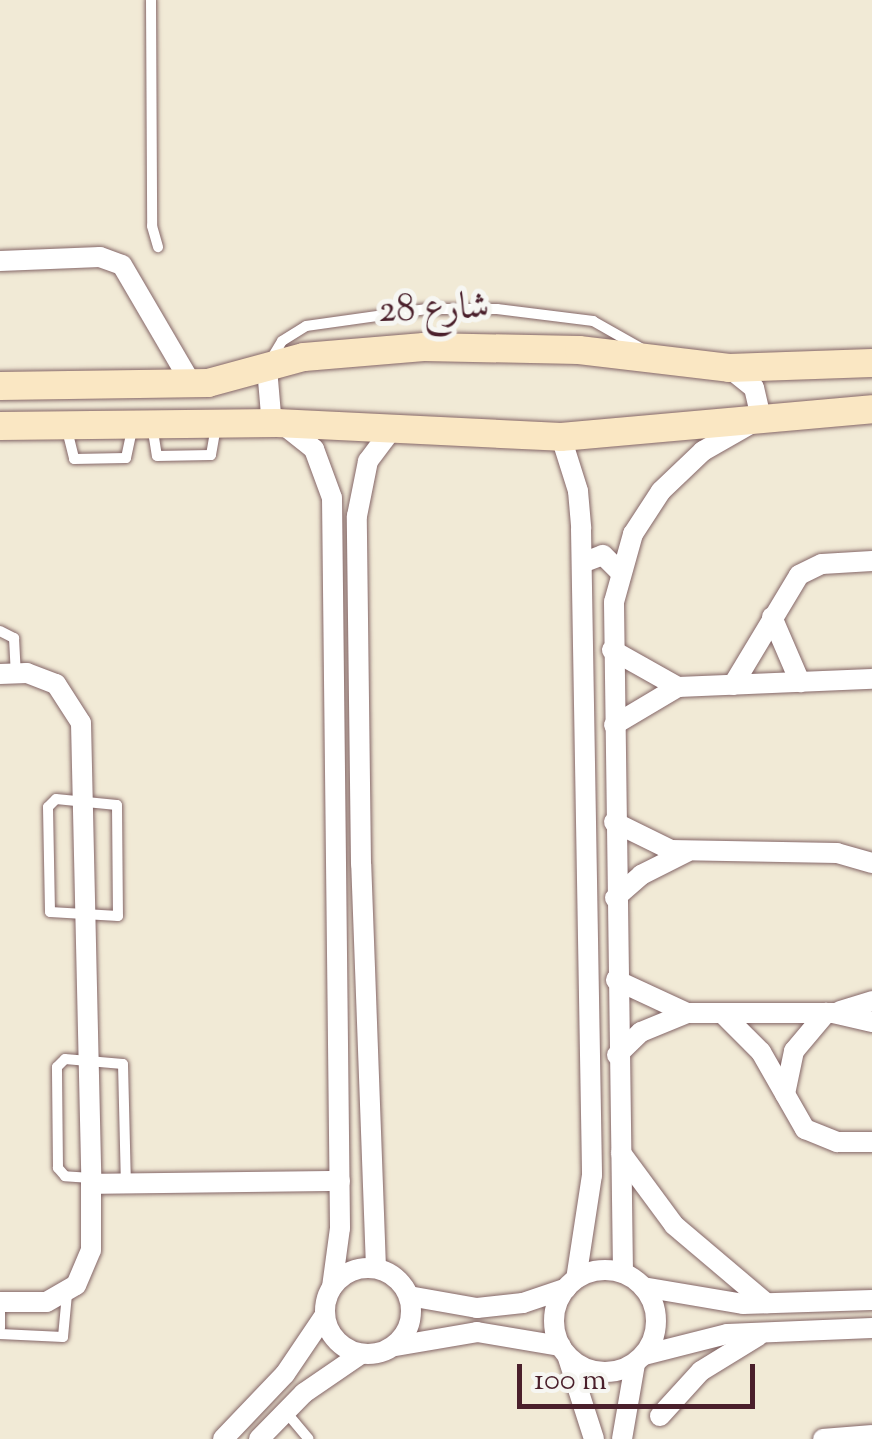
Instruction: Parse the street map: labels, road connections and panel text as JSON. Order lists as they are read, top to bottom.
{
  "streets": {
    "street": ["شارع 28"]
  },
  "scale_bar": "100 m"
}
